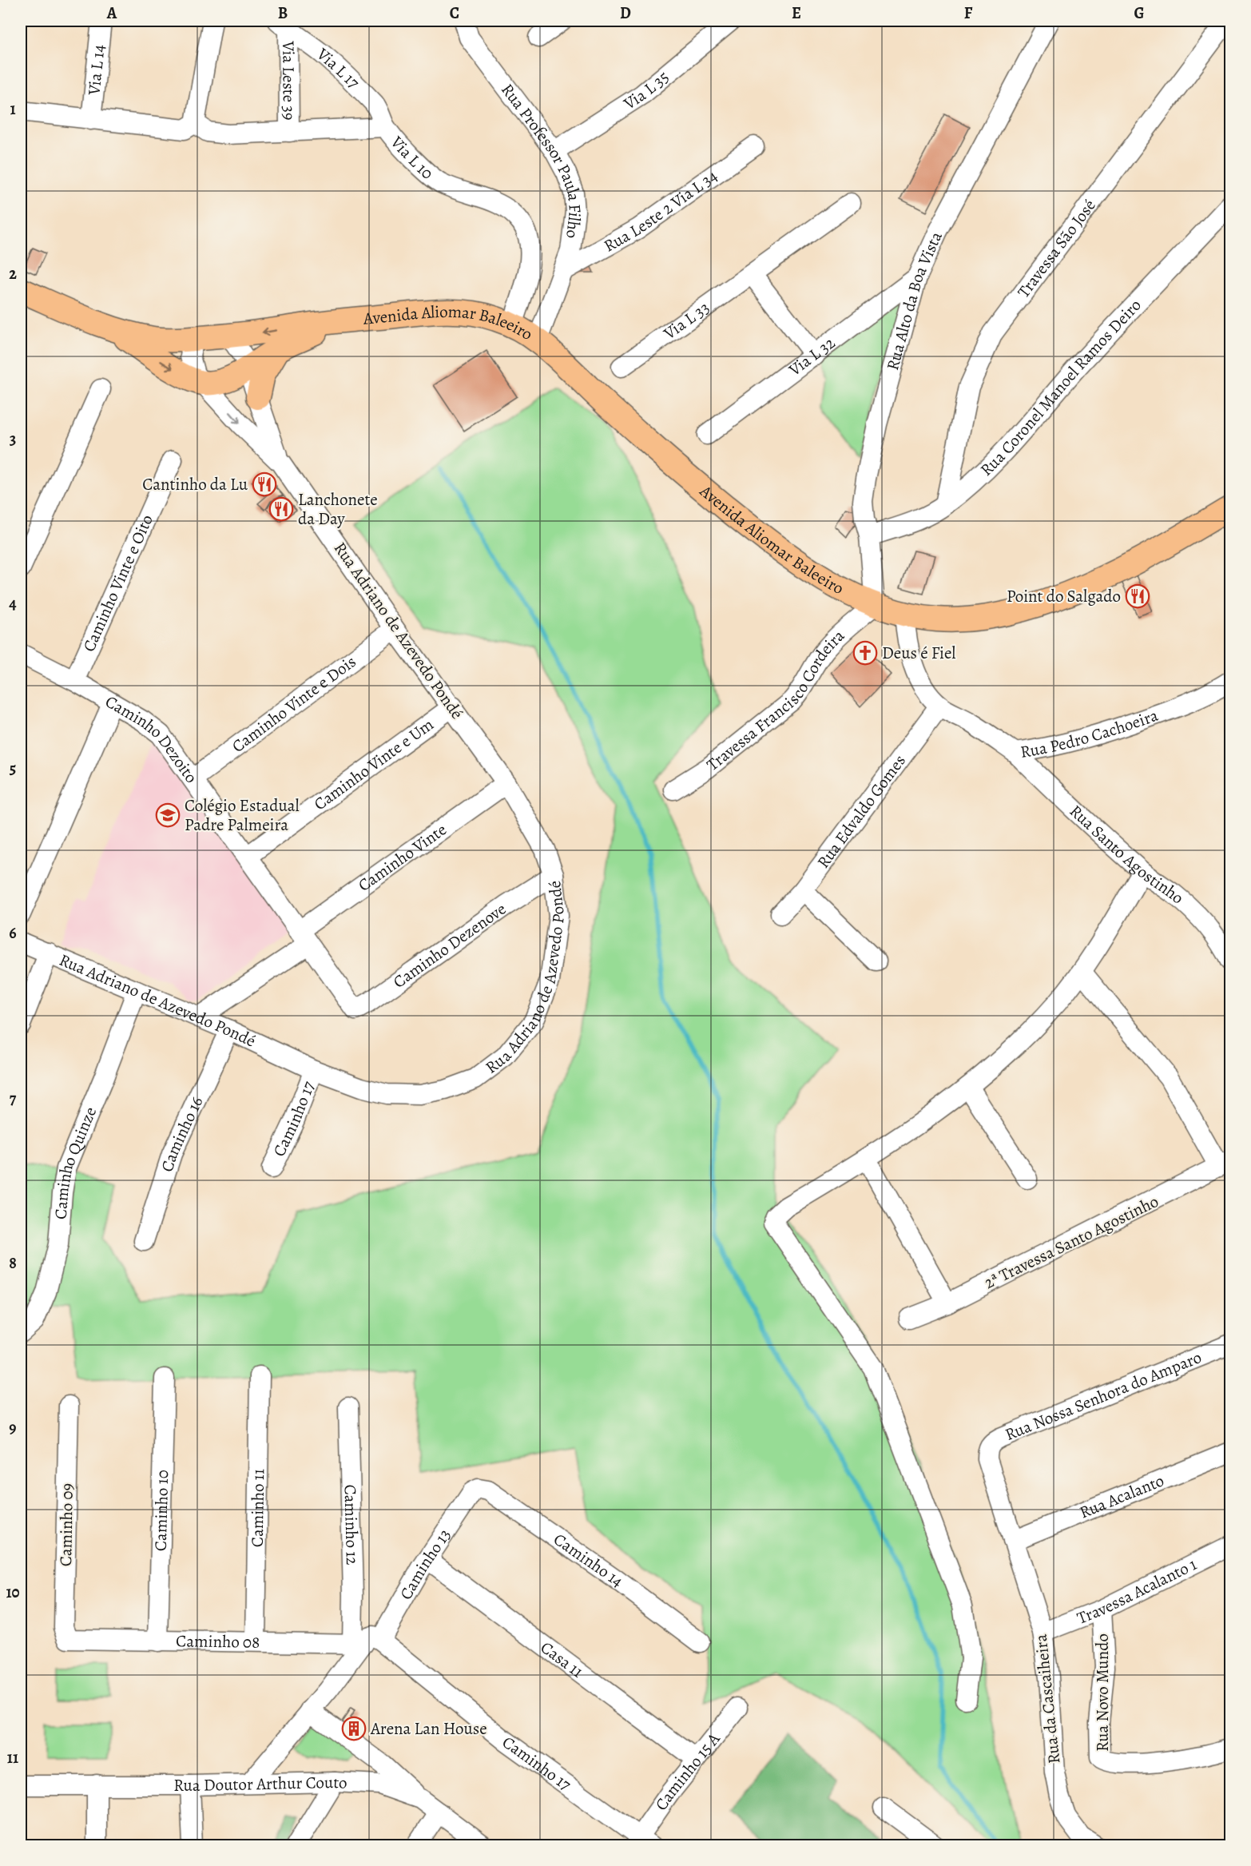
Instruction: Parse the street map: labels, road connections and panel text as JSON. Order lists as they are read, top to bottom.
{
  "streets": {
    "main road": ["Avenida Aliomar Baleeiro"],
    "street": [
      "Via L 17",
      "Via L 14",
      "Via Leste 39",
      "Via L 35",
      "Via L 10",
      "Rua Professor Paula Filho",
      "Rua Leste 2 Via L 34",
      "Travessa São José",
      "Rua Alto da Boa Vista",
      "Via L 33",
      "Via L 32",
      "Rua Coronel Manoel Ramos Deiro",
      "Caminho Vinte e Oito",
      "Rua Adriano de Azevedo Pondé",
      "Travessa Francisco Cordeira",
      "Caminho Vinte e Dois",
      "Rua Pedro Cachoeira",
      "Caminho Dezoito",
      "Caminho Vinte e Um",
      "Rua Edvaldo Gomes",
      "Rua Santo Agostinho",
      "Caminho Vinte",
      "Caminho Dezenove",
      "Caminho 17",
      "Caminho 16",
      "Caminho Quinze",
      "2ª Travessa Santo Agostinho",
      "Rua Nossa Senhora do Amparo",
      "Rua Acalanto",
      "Caminho 11",
      "Caminho 10",
      "Caminho 09",
      "Caminho 12",
      "Caminho 14",
      "Caminho 13",
      "Travessa Acalanto 1",
      "Caminho 08",
      "Casa 11",
      "Rua Novo Mundo",
      "Rua da Cascaiheira",
      "Caminho 15 A",
      "Rua Doutor Arthur Couto"
    ]
  },
  "crossings": [
    ["Via L 17", "Via Leste 39"],
    ["Via L 17", "Via L 10"],
    ["Via L 14", "Via L 10"],
    ["Via Leste 39", "Via L 10"],
    ["Via L 35", "Rua Professor Paula Filho"],
    ["Via L 10", "Avenida Aliomar Baleeiro"],
    ["Rua Professor Paula Filho", "Rua Leste 2 Via L 34"],
    ["Rua Professor Paula Filho", "Avenida Aliomar Baleeiro"],
    ["Travessa São José", "Rua Coronel Manoel Ramos Deiro"],
    ["Rua Alto da Boa Vista", "Avenida Aliomar Baleeiro"],
    ["Rua Alto da Boa Vista", "Via L 32"],
    ["Rua Alto da Boa Vista", "Rua Coronel Manoel Ramos Deiro"],
    ["Rua Alto da Boa Vista", "Travessa Francisco Cordeira"],
    ["Avenida Aliomar Baleeiro", "Rua Adriano de Azevedo Pondé"],
    ["Avenida Aliomar Baleeiro", "Travessa Francisco Cordeira"],
    ["Avenida Aliomar Baleeiro", "Rua Pedro Cachoeira"],
    ["Caminho Vinte e Oito", "Caminho Dezoito"],
    ["Rua Adriano de Azevedo Pondé", "Caminho Vinte e Dois"],
    ["Rua Adriano de Azevedo Pondé", "Caminho Vinte e Um"],
    ["Rua Adriano de Azevedo Pondé", "Caminho Vinte"],
    ["Rua Adriano de Azevedo Pondé", "Caminho Dezenove"],
    ["Rua Adriano de Azevedo Pondé", "Caminho 17"],
    ["Rua Adriano de Azevedo Pondé", "Caminho 16"],
    ["Rua Adriano de Azevedo Pondé", "Caminho Quinze"],
    ["Caminho Vinte e Dois", "Caminho Dezoito"],
    ["Rua Pedro Cachoeira", "Rua Edvaldo Gomes"],
    ["Rua Pedro Cachoeira", "Rua Santo Agostinho"],
    ["Caminho Dezoito", "Caminho Vinte e Um"],
    ["Caminho Dezoito", "Caminho Vinte"],
    ["Caminho Dezoito", "Caminho Dezenove"],
    ["Caminho 17", "Caminho 12"],
    ["Caminho 17", "Caminho 13"],
    ["Caminho 17", "Caminho 08"],
    ["Caminho 17", "Caminho 15 A"],
    ["Rua Nossa Senhora do Amparo", "Rua da Cascaiheira"],
    ["Rua Acalanto", "Rua da Cascaiheira"],
    ["Caminho 11", "Caminho 08"],
    ["Caminho 10", "Caminho 08"],
    ["Caminho 09", "Caminho 08"],
    ["Caminho 12", "Caminho 13"],
    ["Caminho 12", "Caminho 08"],
    ["Caminho 14", "Caminho 13"],
    ["Caminho 13", "Caminho 08"],
    ["Caminho 13", "Casa 11"],
    ["Caminho 13", "Rua Doutor Arthur Couto"],
    ["Travessa Acalanto 1", "Rua Novo Mundo"],
    ["Travessa Acalanto 1", "Rua da Cascaiheira"],
    ["Casa 11", "Caminho 15 A"]
  ],
  "places": {
    "restaurant": ["Cantinho da Lu", "Lanchonete da Day", "Point do Salgado"],
    "church": ["Deus é Fiel"],
    "school or university": ["Colégio Estadual Padre Palmeira"],
    "building": ["Arena Lan House"]
  },
  "grid": {
    "columns": [
      "A",
      "B",
      "C",
      "D",
      "E",
      "F",
      "G"
    ],
    "rows": [
      "1",
      "2",
      "3",
      "4",
      "5",
      "6",
      "7",
      "8",
      "9",
      "10",
      "11"
    ]
  }
}
